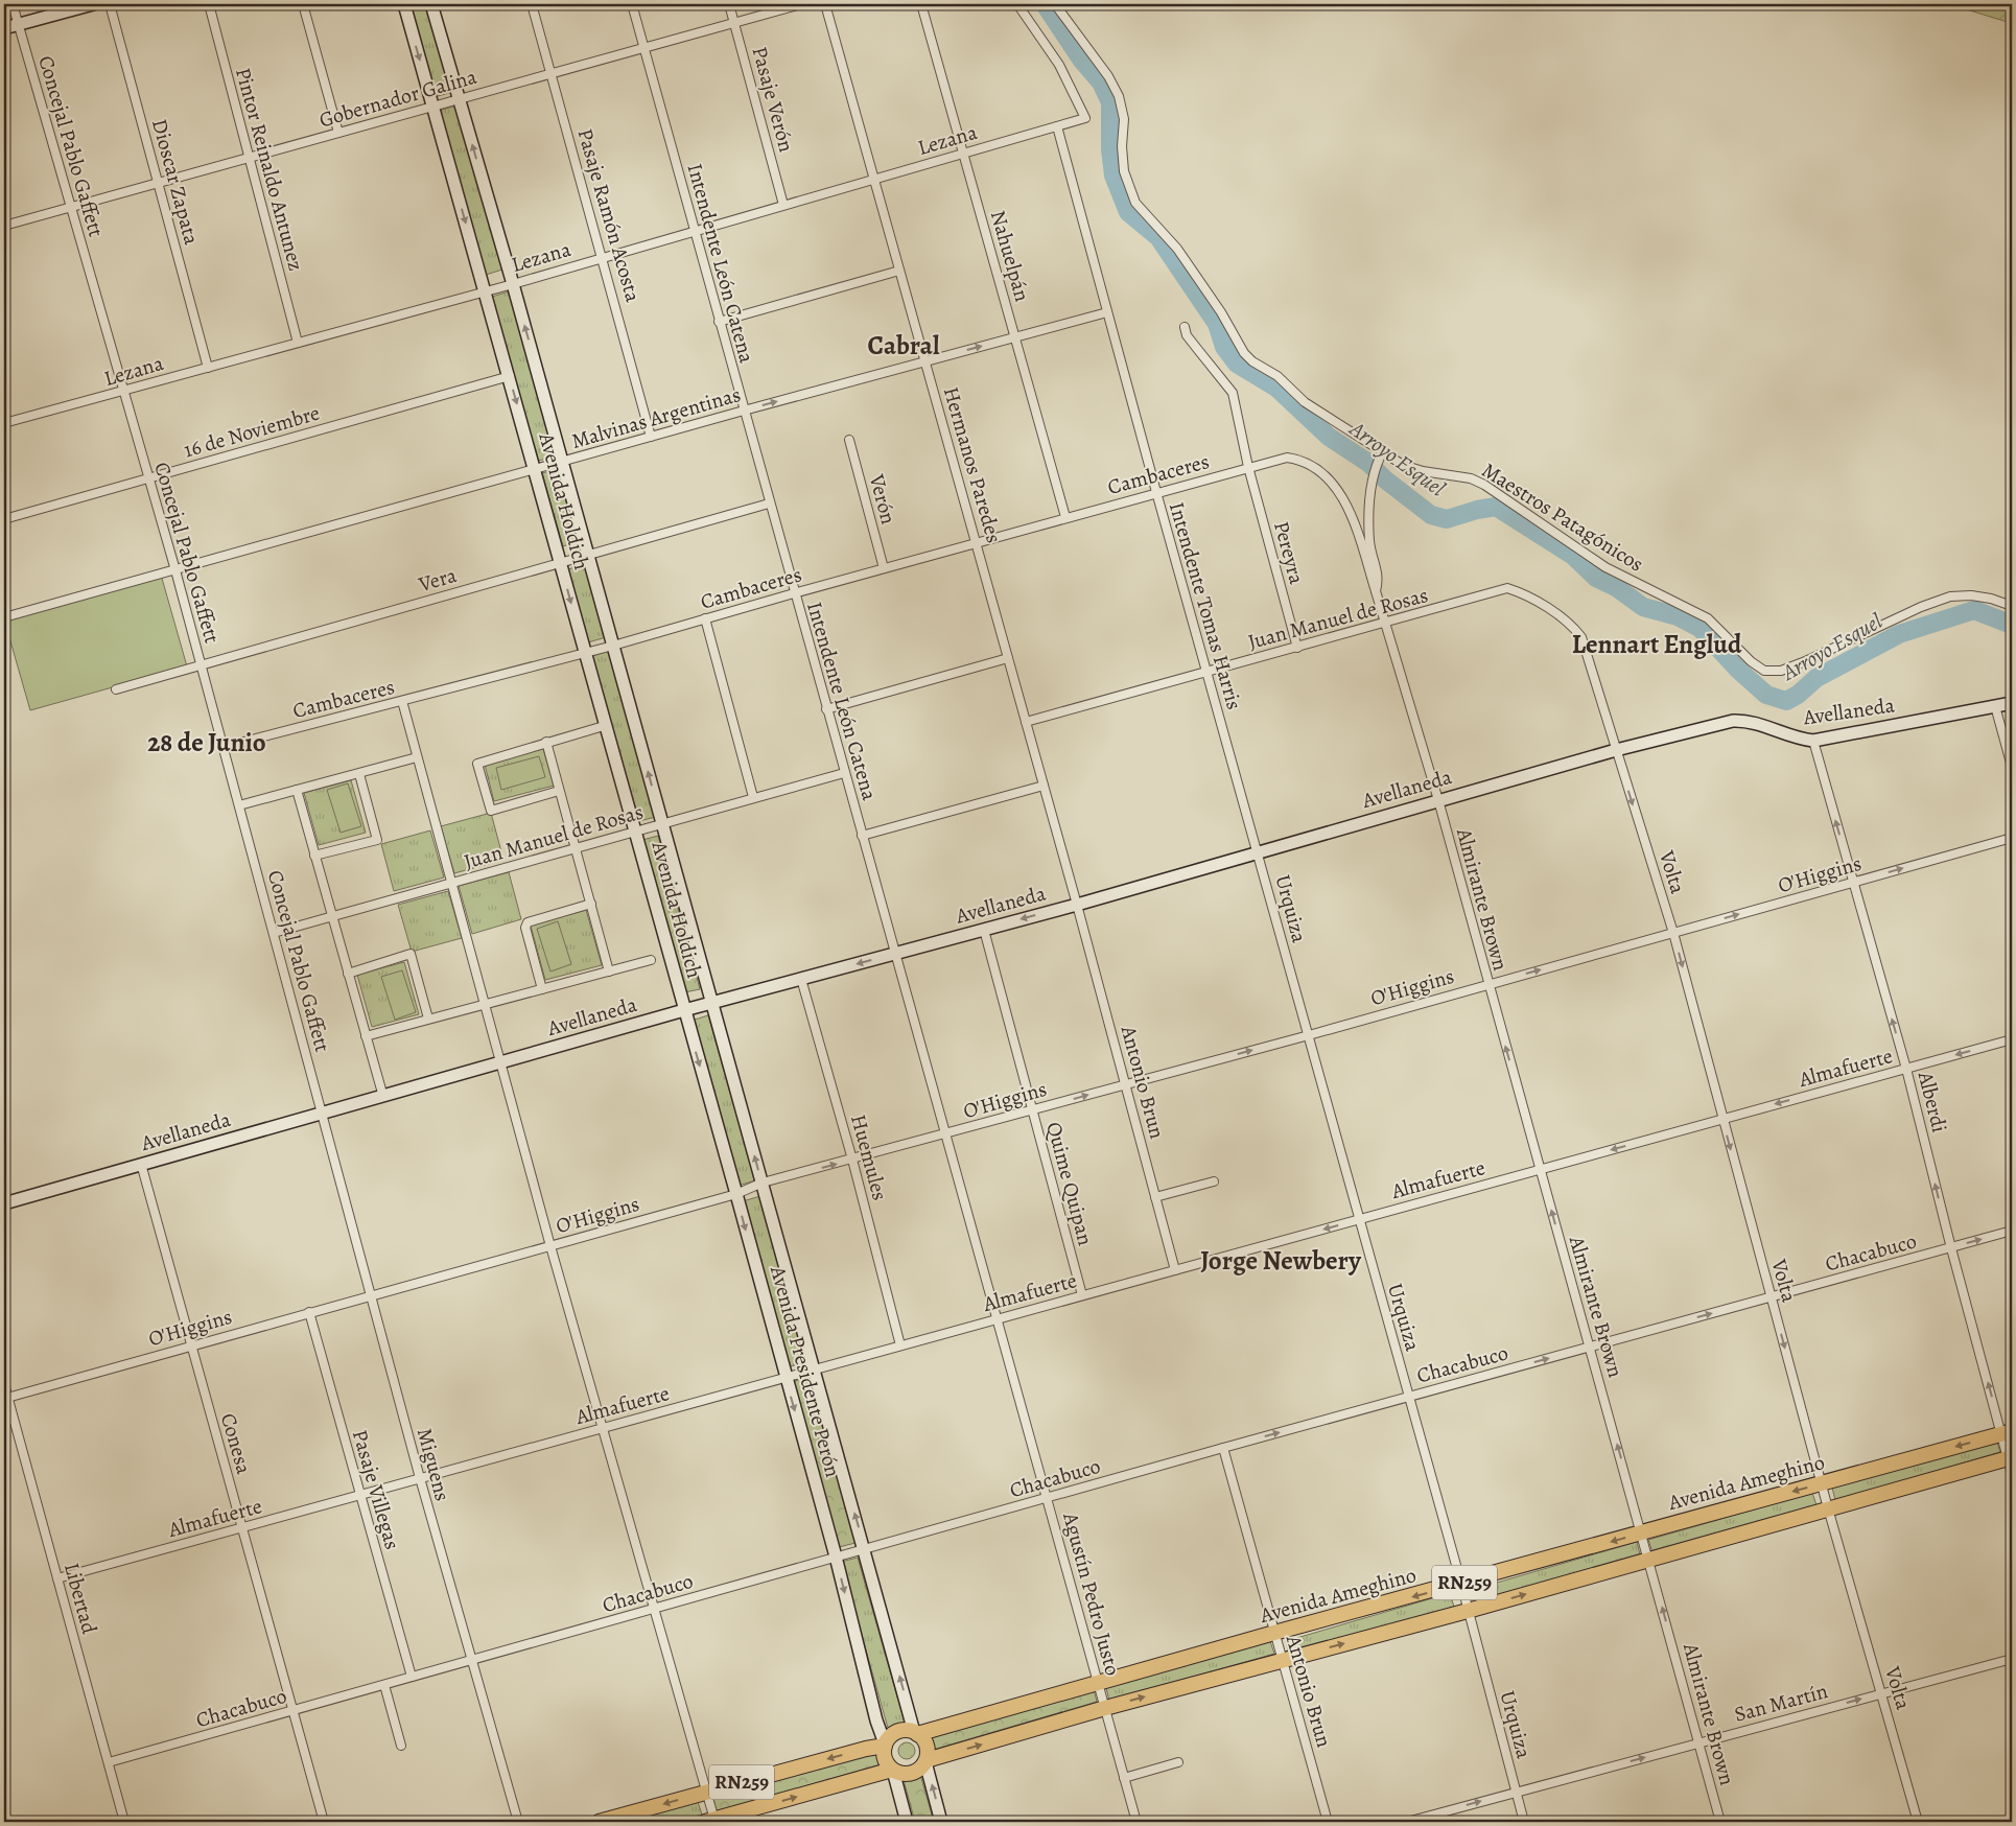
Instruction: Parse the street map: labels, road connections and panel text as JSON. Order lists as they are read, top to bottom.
{
  "streets": {
    "highway": ["Avenida Ameghino", "RN259"],
    "street": [
      "Gobernador Galina",
      "Pasaje Verón",
      "Lezana",
      "Concejal Pablo Gaffett",
      "Pintor Reinaldo Antunez",
      "Dioscar Zapata",
      "Pasaje Ramón Acosta",
      "Nahuelpán",
      "Intendente León Catena",
      "Malvinas Argentinas",
      "16 de Noviembre",
      "Hermanos Paredes",
      "Cambaceres",
      "Verón",
      "Avenida Holdich",
      "Maestros Patagónicos",
      "Pereyra",
      "Vera",
      "Intendente Tomas Harris",
      "Juan Manuel de Rosas",
      "Avellaneda",
      "Volta",
      "O'Higgins",
      "Almirante Brown",
      "Urquiza",
      "Almafuerte",
      "Antonio Brun",
      "Alberdi",
      "Huemules",
      "Quime Quipan",
      "Chacabuco",
      "Avenida Presidente Perón",
      "Conesa",
      "Miguens",
      "Pasaje Villegas",
      "Agustín Pedro Justo",
      "Libertad",
      "San Martín"
    ]
  },
  "crossings": [
    ["Gobernador Galina", "Pasaje Verón"],
    ["Gobernador Galina", "Concejal Pablo Gaffett"],
    ["Gobernador Galina", "Pintor Reinaldo Antunez"],
    ["Gobernador Galina", "Dioscar Zapata"],
    ["Gobernador Galina", "Pasaje Ramón Acosta"],
    ["Gobernador Galina", "Intendente León Catena"],
    ["Gobernador Galina", "Avenida Holdich"],
    ["Pasaje Verón", "Lezana"],
    ["Lezana", "Concejal Pablo Gaffett"],
    ["Lezana", "Pintor Reinaldo Antunez"],
    ["Lezana", "Dioscar Zapata"],
    ["Lezana", "Pasaje Ramón Acosta"],
    ["Lezana", "Nahuelpán"],
    ["Lezana", "Intendente León Catena"],
    ["Lezana", "Hermanos Paredes"],
    ["Lezana", "Avenida Holdich"],
    ["Lezana", "Intendente Tomas Harris"],
    ["Concejal Pablo Gaffett", "Malvinas Argentinas"],
    ["Concejal Pablo Gaffett", "16 de Noviembre"],
    ["Concejal Pablo Gaffett", "Cambaceres"],
    ["Concejal Pablo Gaffett", "Vera"],
    ["Concejal Pablo Gaffett", "Juan Manuel de Rosas"],
    ["Concejal Pablo Gaffett", "Avellaneda"],
    ["Concejal Pablo Gaffett", "Miguens"],
    ["Pasaje Ramón Acosta", "Malvinas Argentinas"],
    ["Nahuelpán", "Malvinas Argentinas"],
    ["Nahuelpán", "Cambaceres"],
    ["Intendente León Catena", "Malvinas Argentinas"],
    ["Intendente León Catena", "Cambaceres"],
    ["Intendente León Catena", "Vera"],
    ["Intendente León Catena", "Juan Manuel de Rosas"],
    ["Intendente León Catena", "Avellaneda"],
    ["Intendente León Catena", "Agustín Pedro Justo"],
    ["Malvinas Argentinas", "Hermanos Paredes"],
    ["Malvinas Argentinas", "Avenida Holdich"],
    ["Malvinas Argentinas", "Intendente Tomas Harris"],
    ["16 de Noviembre", "Avenida Holdich"],
    ["Hermanos Paredes", "Cambaceres"],
    ["Hermanos Paredes", "Juan Manuel de Rosas"],
    ["Hermanos Paredes", "Avellaneda"],
    ["Hermanos Paredes", "Antonio Brun"],
    ["Cambaceres", "Verón"],
    ["Cambaceres", "Avenida Holdich"],
    ["Cambaceres", "Pereyra"],
    ["Cambaceres", "Intendente Tomas Harris"],
    ["Cambaceres", "Almirante Brown"],
    ["Avenida Holdich", "Vera"],
    ["Avenida Holdich", "Juan Manuel de Rosas"],
    ["Avenida Holdich", "Avellaneda"],
    ["Avenida Holdich", "Avenida Presidente Perón"],
    ["Pereyra", "Juan Manuel de Rosas"],
    ["Intendente Tomas Harris", "Juan Manuel de Rosas"],
    ["Intendente Tomas Harris", "Avellaneda"],
    ["Intendente Tomas Harris", "Urquiza"],
    ["Juan Manuel de Rosas", "Volta"],
    ["Juan Manuel de Rosas", "Almirante Brown"],
    ["Avellaneda", "Volta"],
    ["Avellaneda", "Almirante Brown"],
    ["Avellaneda", "Urquiza"],
    ["Avellaneda", "Antonio Brun"],
    ["Avellaneda", "Alberdi"],
    ["Avellaneda", "Huemules"],
    ["Avellaneda", "Quime Quipan"],
    ["Avellaneda", "Avenida Presidente Perón"],
    ["Avellaneda", "Conesa"],
    ["Avellaneda", "Miguens"],
    ["Avellaneda", "Agustín Pedro Justo"],
    ["Volta", "O'Higgins"],
    ["Volta", "Almafuerte"],
    ["Volta", "Chacabuco"],
    ["Volta", "Avenida Ameghino"],
    ["Volta", "RN259"],
    ["Volta", "San Martín"],
    ["O'Higgins", "Almirante Brown"],
    ["O'Higgins", "Urquiza"],
    ["O'Higgins", "Antonio Brun"],
    ["O'Higgins", "Alberdi"],
    ["O'Higgins", "Huemules"],
    ["O'Higgins", "Quime Quipan"],
    ["O'Higgins", "Avenida Presidente Perón"],
    ["O'Higgins", "Conesa"],
    ["O'Higgins", "Miguens"],
    ["O'Higgins", "Pasaje Villegas"],
    ["O'Higgins", "Agustín Pedro Justo"],
    ["O'Higgins", "Libertad"],
    ["Almirante Brown", "Almafuerte"],
    ["Almirante Brown", "Chacabuco"],
    ["Almirante Brown", "Avenida Ameghino"],
    ["Almirante Brown", "RN259"],
    ["Almirante Brown", "San Martín"],
    ["Urquiza", "Almafuerte"],
    ["Urquiza", "Chacabuco"],
    ["Urquiza", "Avenida Ameghino"],
    ["Urquiza", "RN259"],
    ["Urquiza", "San Martín"],
    ["Almafuerte", "Antonio Brun"],
    ["Almafuerte", "Alberdi"],
    ["Almafuerte", "Huemules"],
    ["Almafuerte", "Quime Quipan"],
    ["Almafuerte", "Avenida Presidente Perón"],
    ["Almafuerte", "Conesa"],
    ["Almafuerte", "Miguens"],
    ["Almafuerte", "Pasaje Villegas"],
    ["Almafuerte", "Agustín Pedro Justo"],
    ["Almafuerte", "Libertad"],
    ["Antonio Brun", "Chacabuco"],
    ["Antonio Brun", "Avenida Ameghino"],
    ["Antonio Brun", "RN259"],
    ["Alberdi", "Chacabuco"],
    ["Alberdi", "Avenida Ameghino"],
    ["Alberdi", "RN259"],
    ["Chacabuco", "Avenida Presidente Perón"],
    ["Chacabuco", "Conesa"],
    ["Chacabuco", "Miguens"],
    ["Chacabuco", "Pasaje Villegas"],
    ["Chacabuco", "Agustín Pedro Justo"],
    ["Chacabuco", "Libertad"],
    ["Avenida Presidente Perón", "Avenida Ameghino"],
    ["Avenida Presidente Perón", "RN259"],
    ["Avenida Ameghino", "RN259"],
    ["Avenida Ameghino", "Agustín Pedro Justo"],
    ["RN259", "Agustín Pedro Justo"]
  ],
  "one_way": [
    "Volta",
    "O'Higgins",
    "Almirante Brown",
    "Alberdi",
    "San Martín"
  ],
  "districts": [
    "Cabral",
    "Lennart Englud",
    "28 de Junio",
    "Jorge Newbery"
  ],
  "water": ["Arroyo Esquel"]
}
